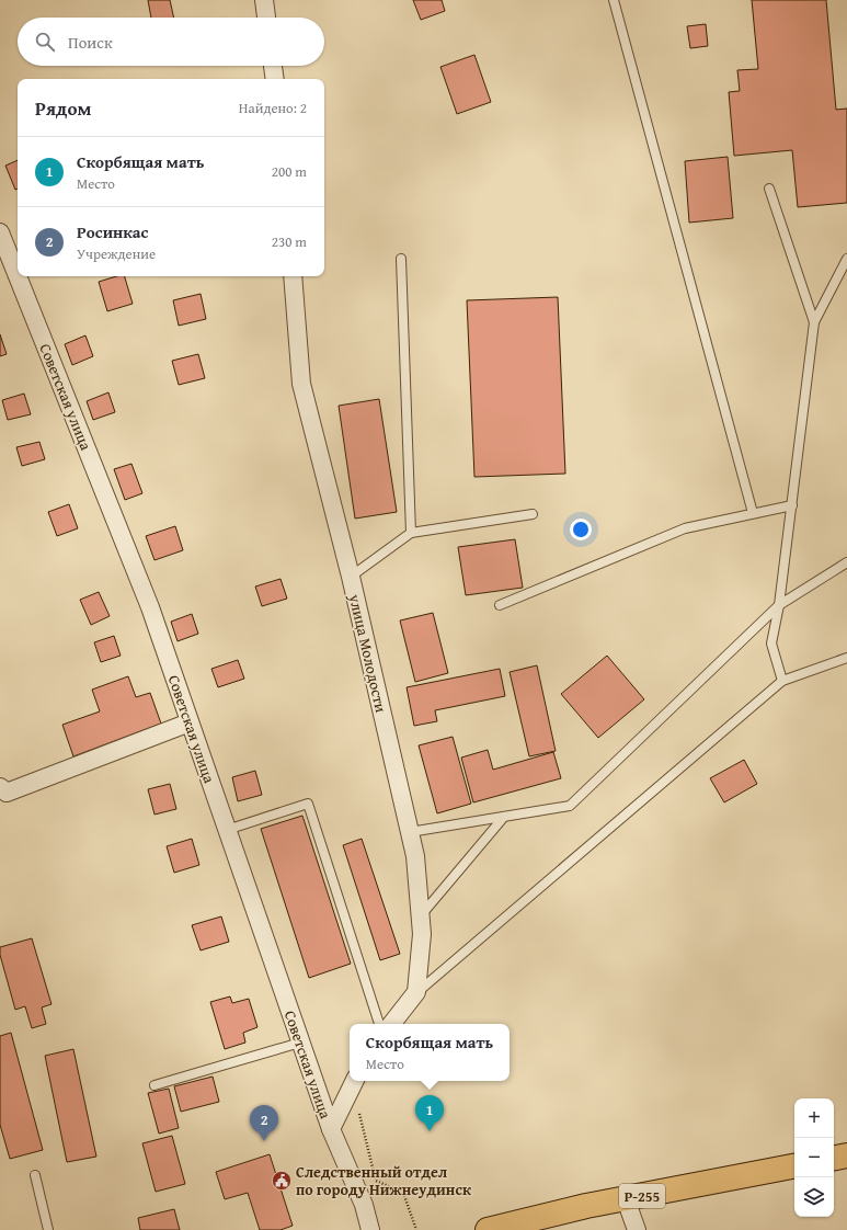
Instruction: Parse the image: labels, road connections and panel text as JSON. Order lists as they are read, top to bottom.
{
  "streets": {
    "highway": ["Р-255"],
    "street": ["Советская улица", "улица Молодости"]
  },
  "places": {
    "public building": ["Следственный отдел по городу Нижнеудинск"]
  },
  "page": {
    "search": "Поиск",
    "heading": ["Рядом", "Найдено: 2"],
    "list": [
      {
        "mark": "1",
        "name": "Скорбящая мать",
        "note": "Место",
        "value": "200 m"
      },
      {
        "mark": "2",
        "name": "Росинкас",
        "note": "Учреждение",
        "value": "230 m"
      }
    ],
    "popup": ["Скорбящая мать", "Место"],
    "pins": ["1", "2"],
    "map_buttons": ["+", "−"]
  }
}
